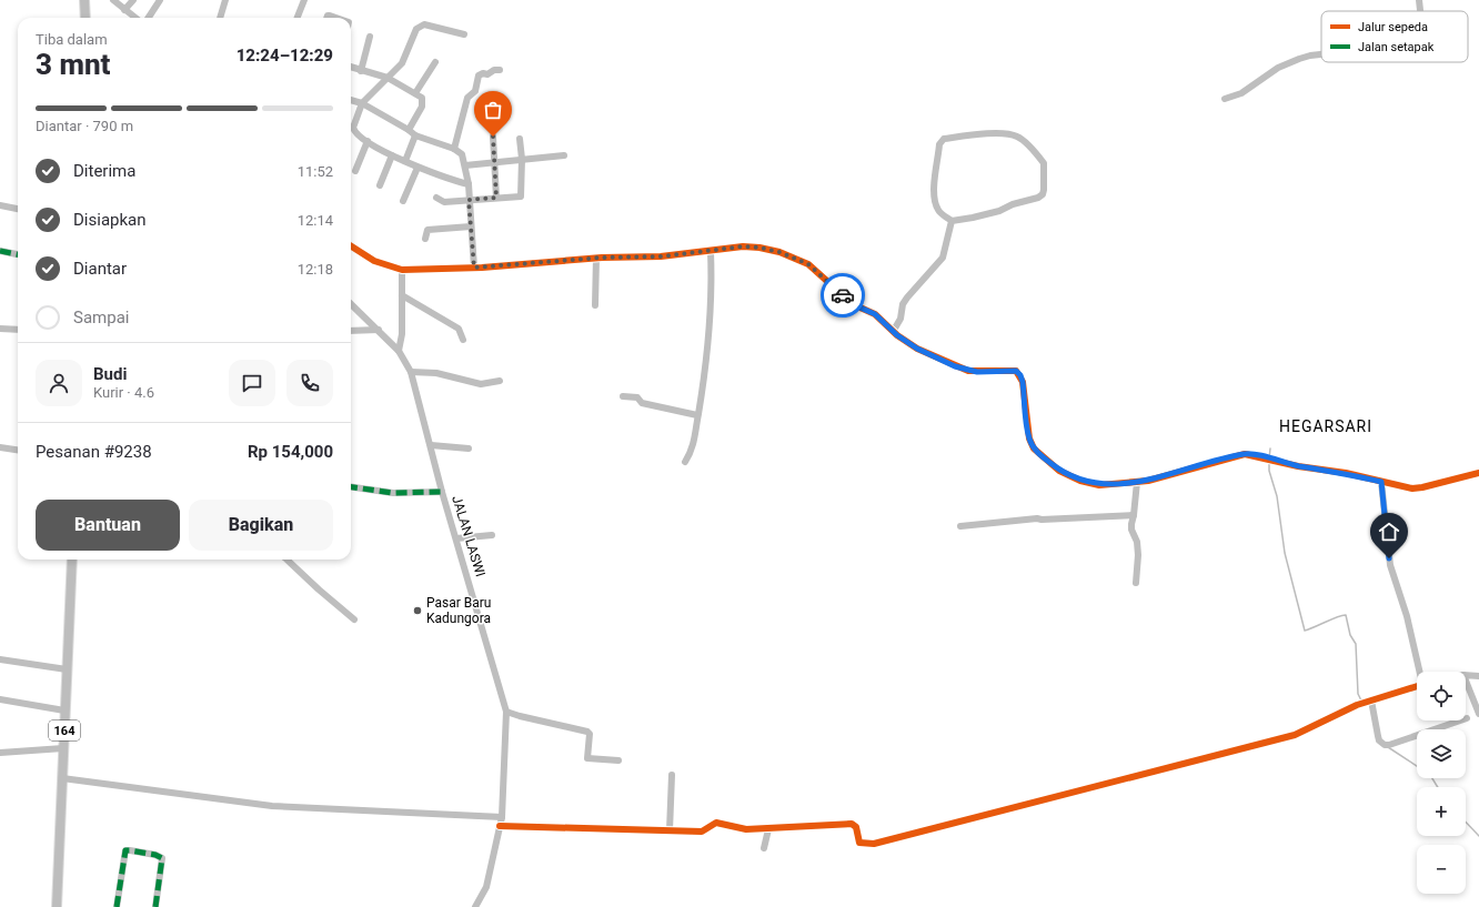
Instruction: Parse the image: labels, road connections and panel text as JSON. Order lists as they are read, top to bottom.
{
  "streets": {
    "main road": ["164"],
    "street": ["JALAN LASWI"]
  },
  "districts": ["HEGARSARI"],
  "places": ["Pasar Baru Kadungora"],
  "legend": ["Jalur sepeda", "Jalan setapak"],
  "page": {
    "heading": ["3 mnt", "Tiba dalam", "12:24–12:29"],
    "panel": [
      "Budi",
      "Kurir · 4.6",
      "Pesanan #9238",
      "Rp 154,000"
    ],
    "bar": "Diantar · 790 m",
    "list": [
      ["Diterima", "11:52"],
      ["Disiapkan", "12:14"],
      ["Diantar", "12:18"],
      "Sampai"
    ],
    "buttons": ["Bantuan", "Bagikan"],
    "map_buttons": ["+", "−"]
  }
}
